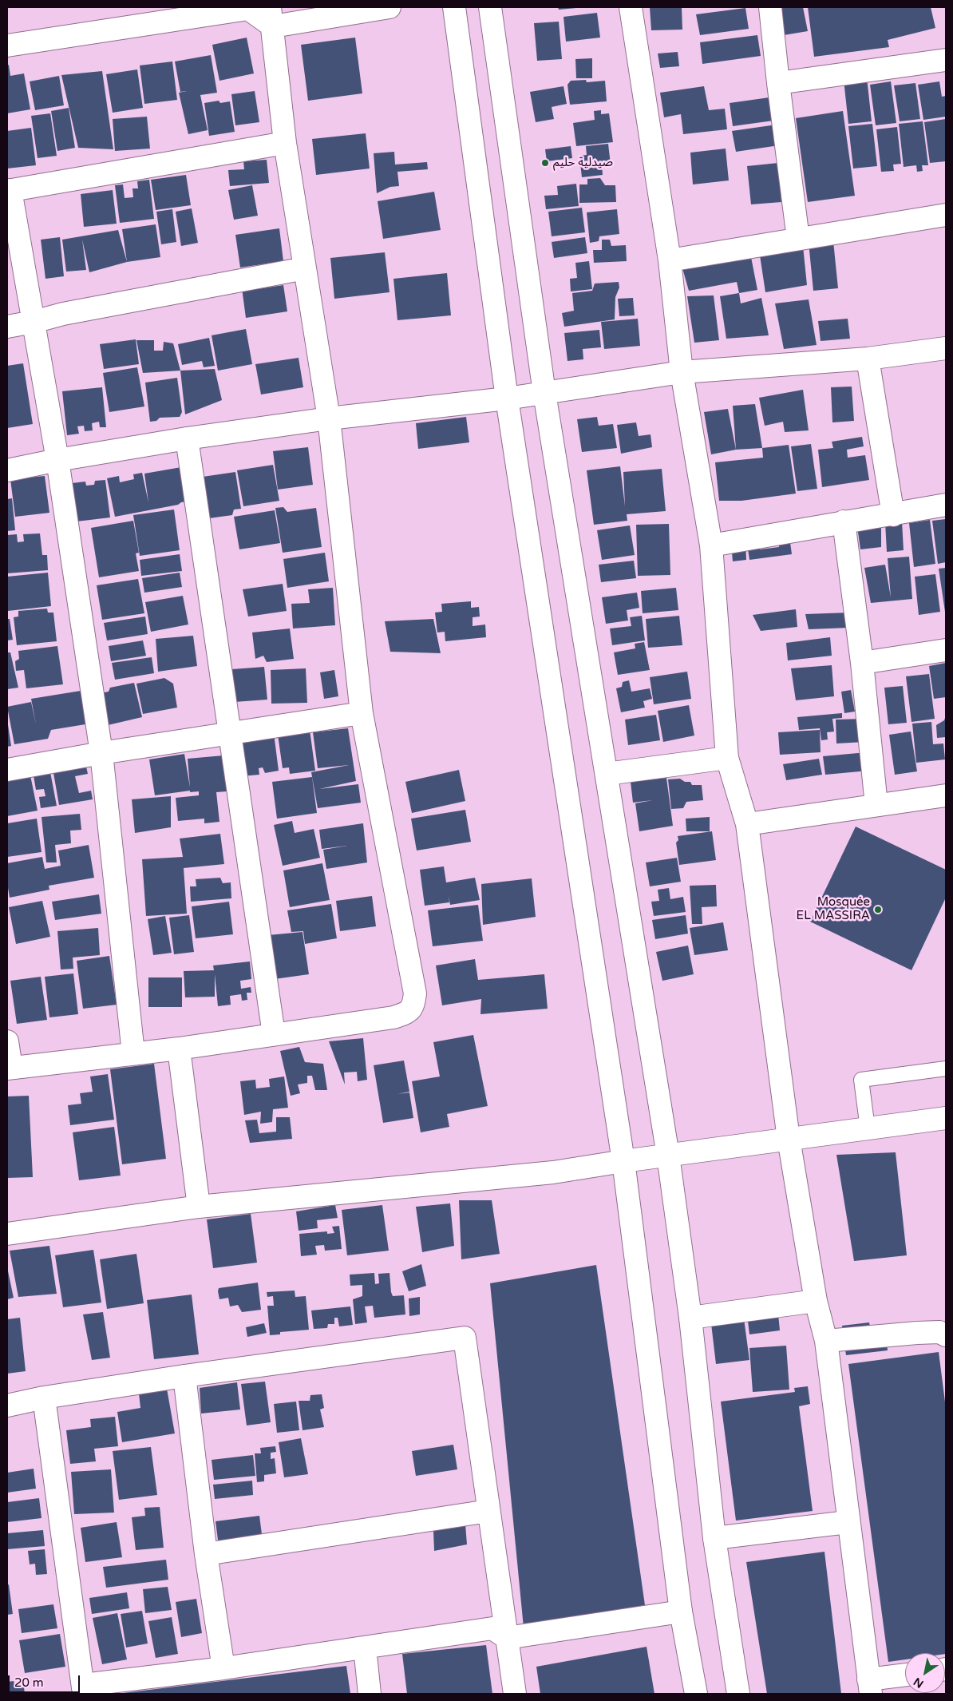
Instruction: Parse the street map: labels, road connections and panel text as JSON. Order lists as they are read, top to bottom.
{
  "places": ["صيدلية حليم", "Mosquée EL MASSIRA"],
  "scale_bar": "20 m",
  "north": "bottom left"
}
